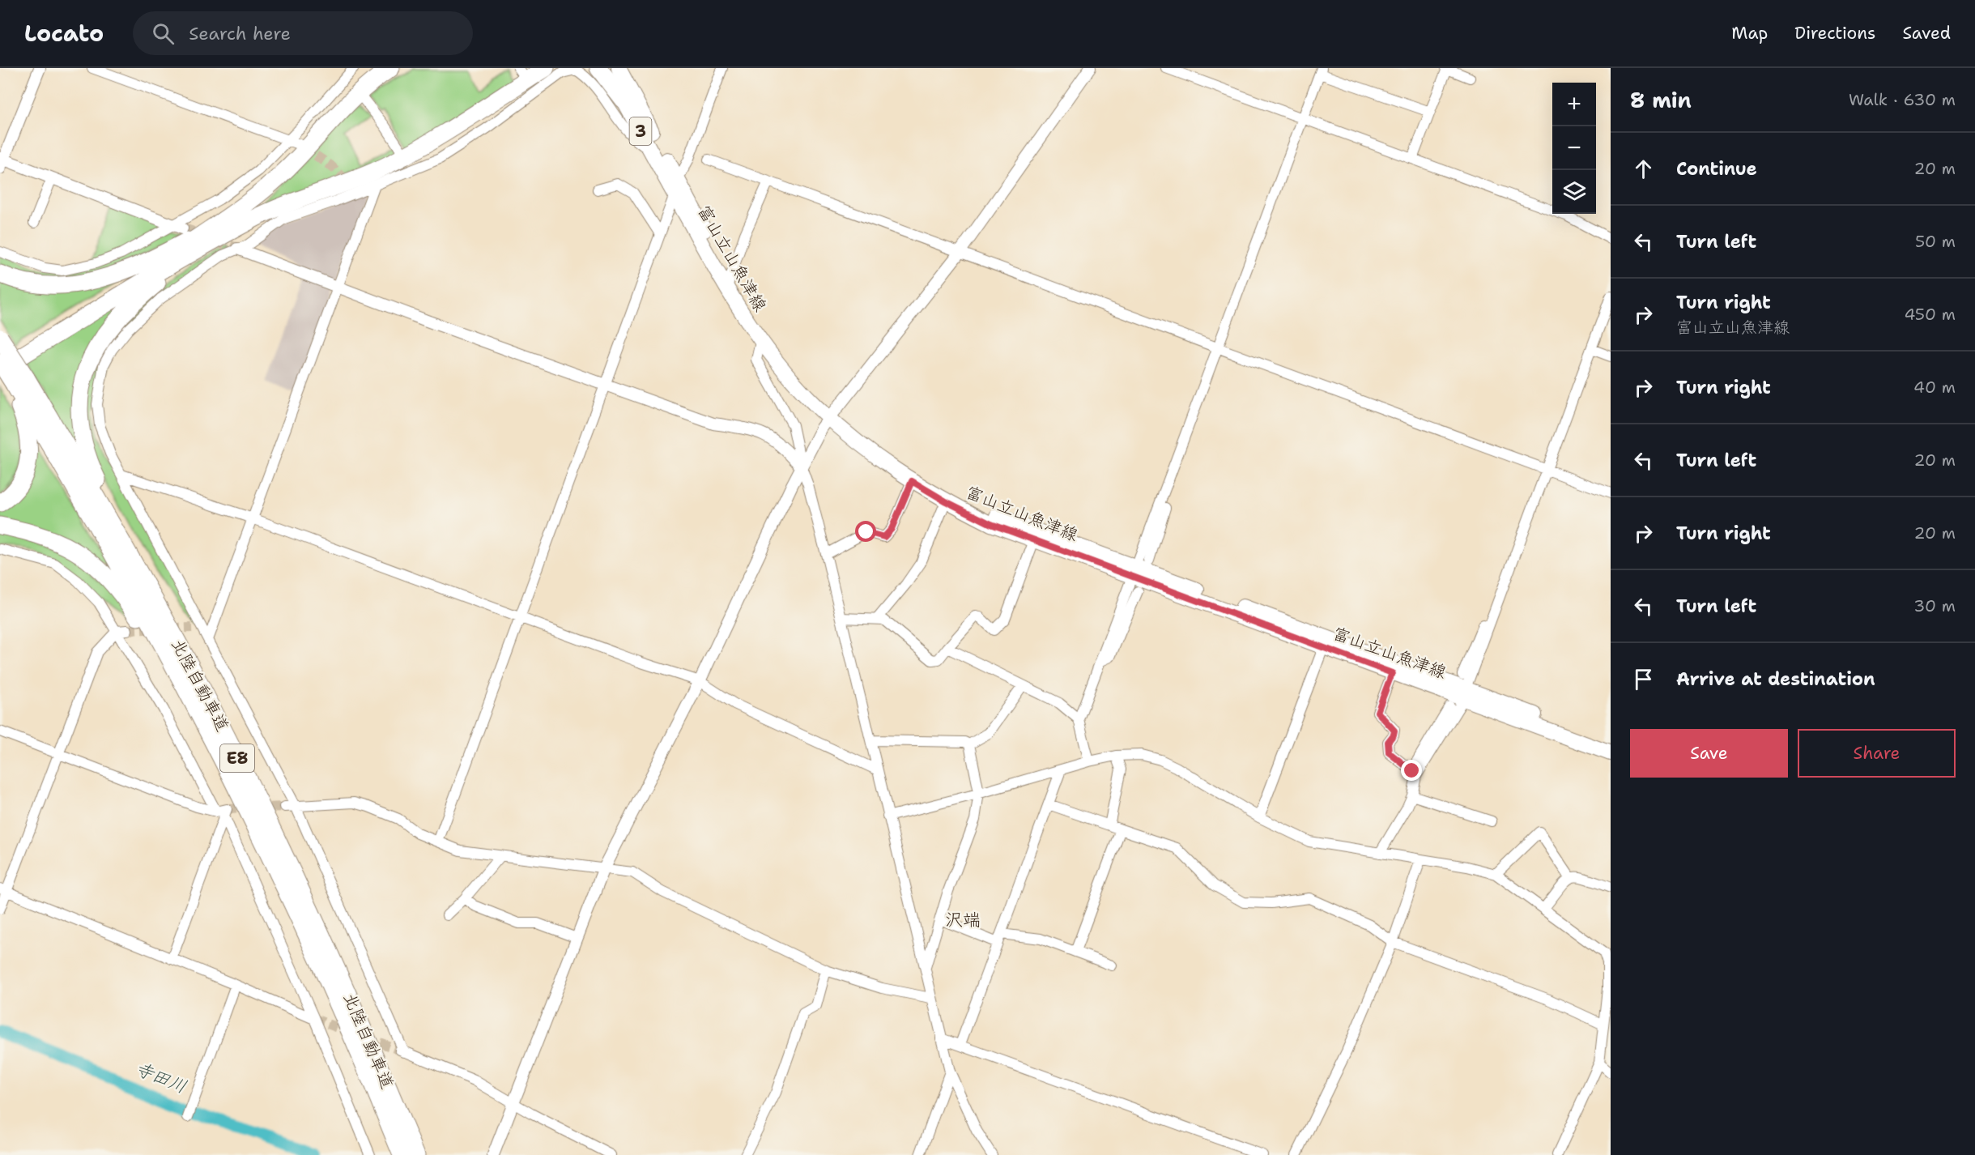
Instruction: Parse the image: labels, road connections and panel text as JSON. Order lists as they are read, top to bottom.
{
  "streets": {
    "highway": ["北陸自動車道", "E8"],
    "main road": ["3", "富山立山魚津線"]
  },
  "districts": ["沢端"],
  "water": ["寺田川"],
  "page": {
    "header": "Locato",
    "search": "Search here",
    "nav": ["Map", "Directions", "Saved"],
    "heading": ["8 min", "Walk · 630 m"],
    "map_buttons": ["+", "−"],
    "list": [
      ["Continue", "20 m"],
      ["Turn left", "50 m"],
      ["Turn right", "富山立山魚津線", "450 m"],
      ["Turn right", "40 m"],
      ["Turn left", "20 m"],
      ["Turn right", "20 m"],
      ["Turn left", "30 m"],
      "Arrive at destination"
    ],
    "buttons": ["Save", "Share"]
  }
}
